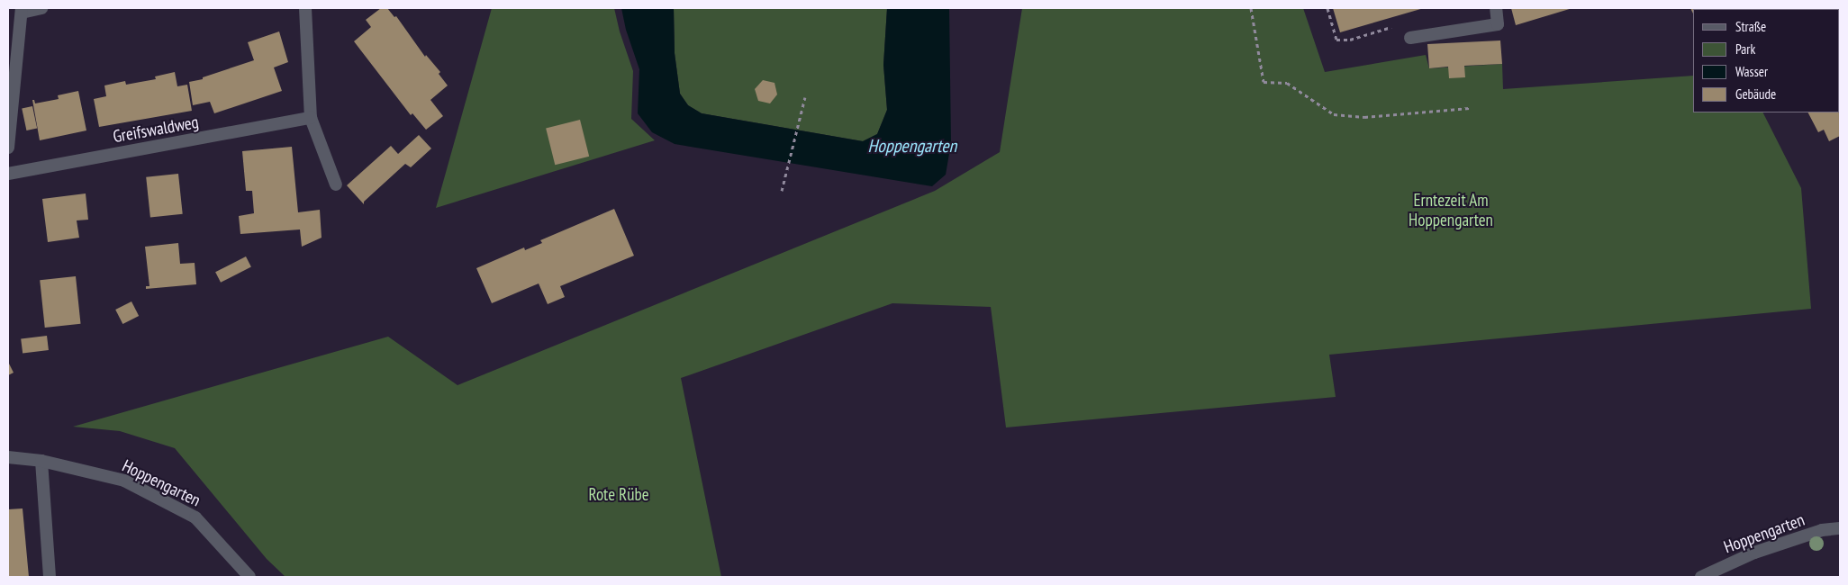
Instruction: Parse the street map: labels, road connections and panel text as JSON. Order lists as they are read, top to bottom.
{
  "streets": {
    "street": ["Greifswaldweg", "Hoppengarten"]
  },
  "water": ["Hoppengarten"],
  "parks": ["Erntezeit Am Hoppengarten", "Rote Rübe"],
  "legend": [
    "Straße",
    "Park",
    "Wasser",
    "Gebäude"
  ]
}
